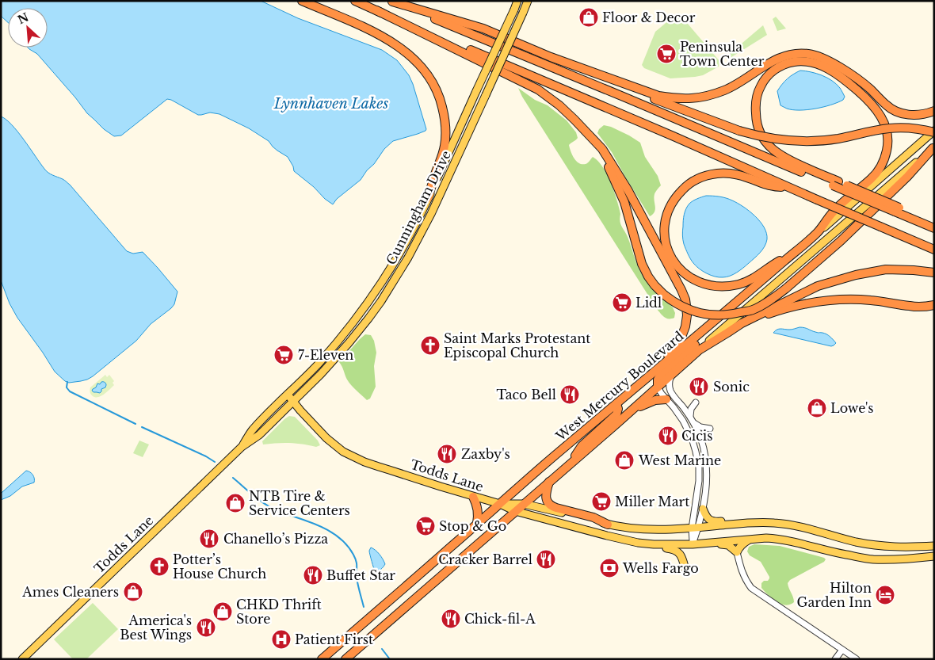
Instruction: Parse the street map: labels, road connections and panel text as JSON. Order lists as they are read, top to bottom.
{
  "streets": {
    "highway": ["West Mercury Boulevard"],
    "main road": ["Cunningham Drive", "Todds Lane"]
  },
  "crossings": [
    ["Cunningham Drive", "Todds Lane"],
    ["West Mercury Boulevard", "Todds Lane"]
  ],
  "water": ["Lynnhaven Lakes"],
  "places": {
    "shop": [
      "Floor & Decor",
      "Lowe's",
      "West Marine",
      "NTB Tire & Service Centers",
      "Ames Cleaners",
      "CHKD Thrift Store"
    ],
    "supermarket": [
      "Peninsula Town Center",
      "Lidl",
      "7-Eleven",
      "Miller Mart",
      "Stop & Go"
    ],
    "church": ["Saint Marks Protestant Episcopal Church", "Potter’s House Church"],
    "restaurant": [
      "Sonic",
      "Taco Bell",
      "Cicis",
      "Zaxby's",
      "Chanello’s Pizza",
      "Cracker Barrel",
      "Buffet Star",
      "Chick-fil-A",
      "America's Best Wings"
    ],
    "bank": ["Wells Fargo"],
    "hotel": ["Hilton Garden Inn"],
    "hospital": ["Patient First"]
  },
  "north": "top left"
}
